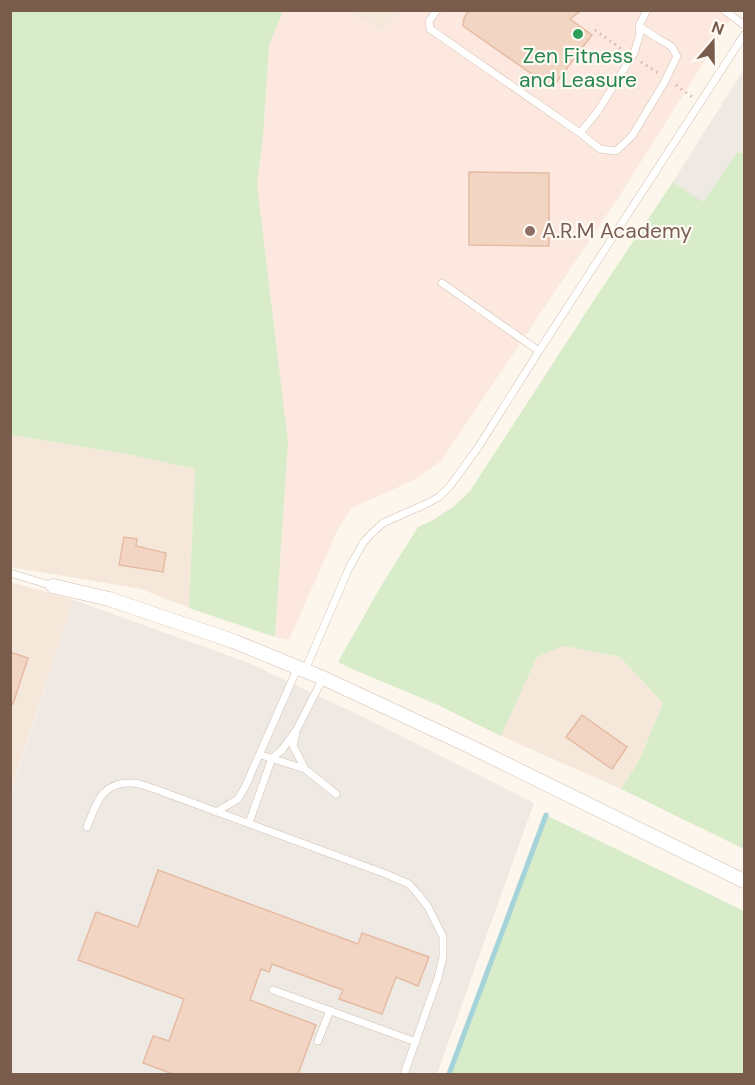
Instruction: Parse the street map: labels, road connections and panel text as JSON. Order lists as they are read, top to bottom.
{
  "places": ["Zen Fitness and Leasure", "A.R.M Academy"],
  "north": "top"
}
